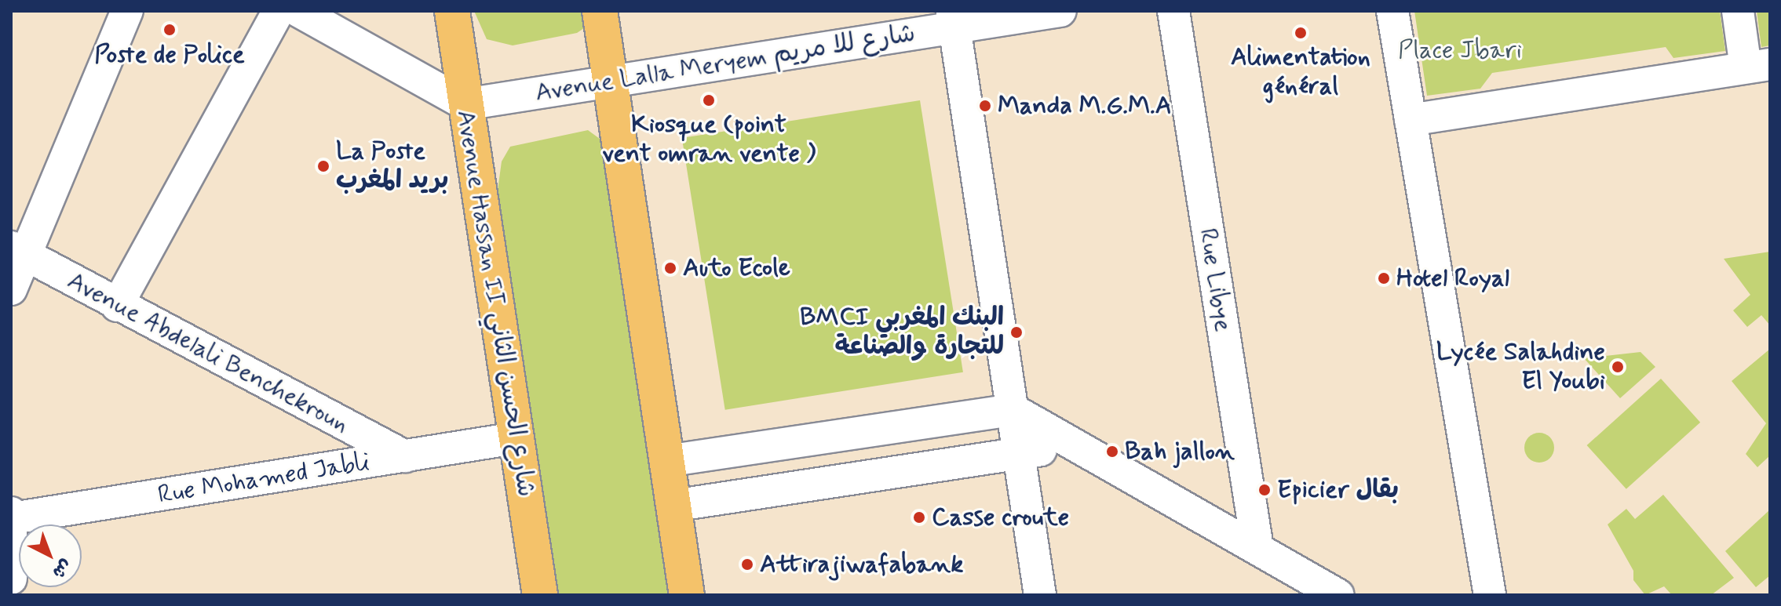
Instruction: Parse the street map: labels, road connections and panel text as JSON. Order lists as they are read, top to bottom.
{
  "streets": {
    "main road": ["Avenue Hassan II شارع الحسن الثاني"],
    "street": [
      "Avenue Lalla Meryem شارع للا مريم",
      "Rue Libye",
      "Avenue Abdelali Benchekroun",
      "Rue Mohamed Jabli"
    ]
  },
  "crossings": [
    ["Avenue Lalla Meryem شارع للا مريم", "Avenue Hassan II شارع الحسن الثاني"],
    ["Avenue Hassan II شارع الحسن الثاني", "Rue Mohamed Jabli"],
    ["Avenue Abdelali Benchekroun", "Rue Mohamed Jabli"]
  ],
  "parks": ["Place Jbari"],
  "places": [
    "Poste de Police",
    "Alimentation général",
    "Kiosque (point vent omran vente )",
    "Manda M.G.M.A",
    "La Poste بريد المغرب",
    "Auto Ecole",
    "Hotel Royal",
    "BMCI البنك المغربي للتجارة والصناعة",
    "Lycée Salahdine El Youbi",
    "Bah jallon",
    "Epicier بقال",
    "Casse croute",
    "Attirajiwafabank"
  ],
  "north": "bottom right"
}
